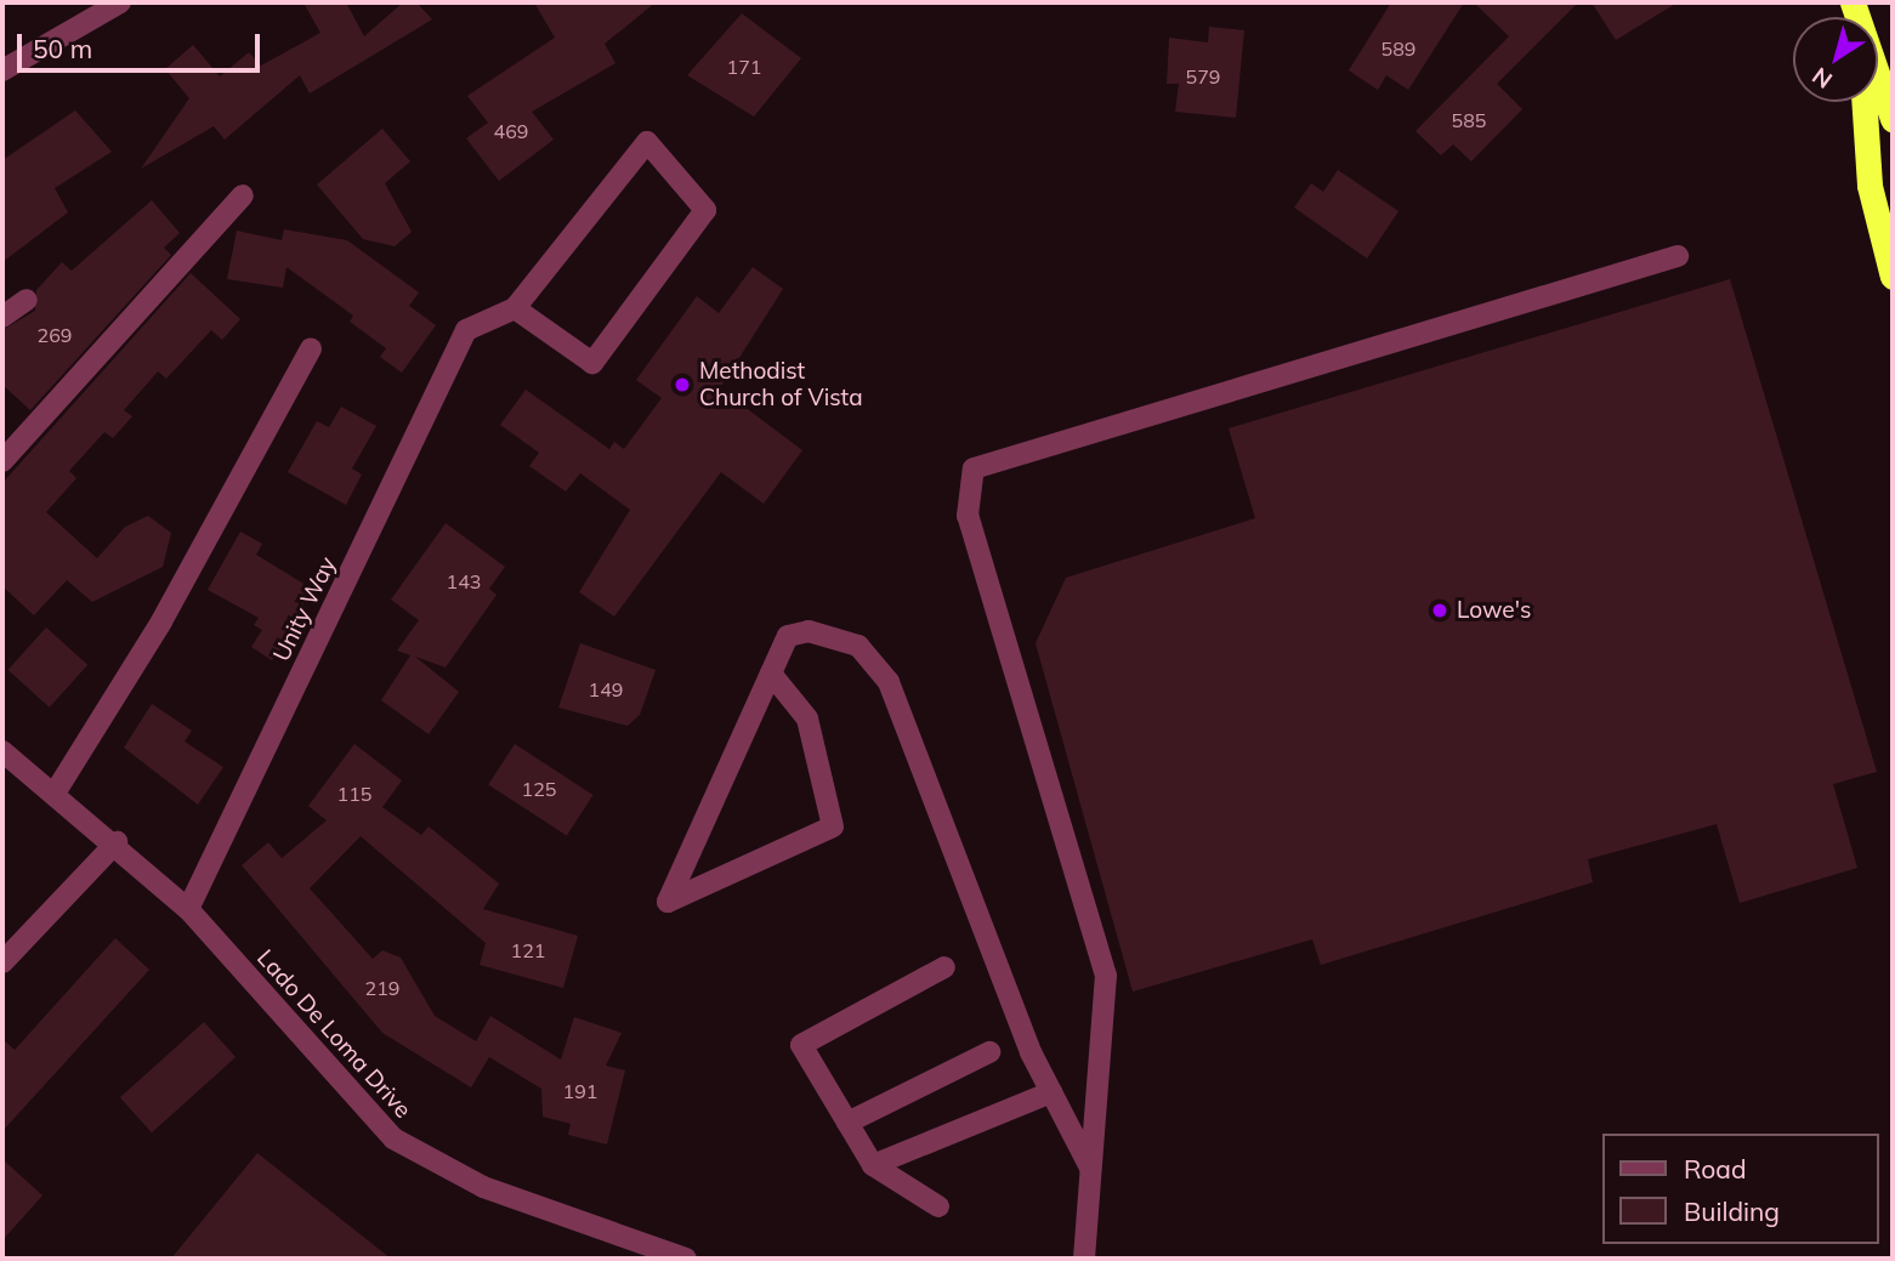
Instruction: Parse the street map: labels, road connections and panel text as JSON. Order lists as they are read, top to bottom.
{
  "streets": {
    "street": ["Unity Way", "Lado De Loma Drive"]
  },
  "crossings": [
    ["Unity Way", "Lado De Loma Drive"]
  ],
  "places": ["Methodist Church of Vista", "Lowe's"],
  "house_numbers": [
    "589",
    "171",
    "579",
    "585",
    "469",
    "269",
    "143",
    "149",
    "125",
    "115",
    "121",
    "219",
    "191"
  ],
  "legend": ["Road", "Building"],
  "scale_bar": "50 m",
  "north": "bottom left"
}
